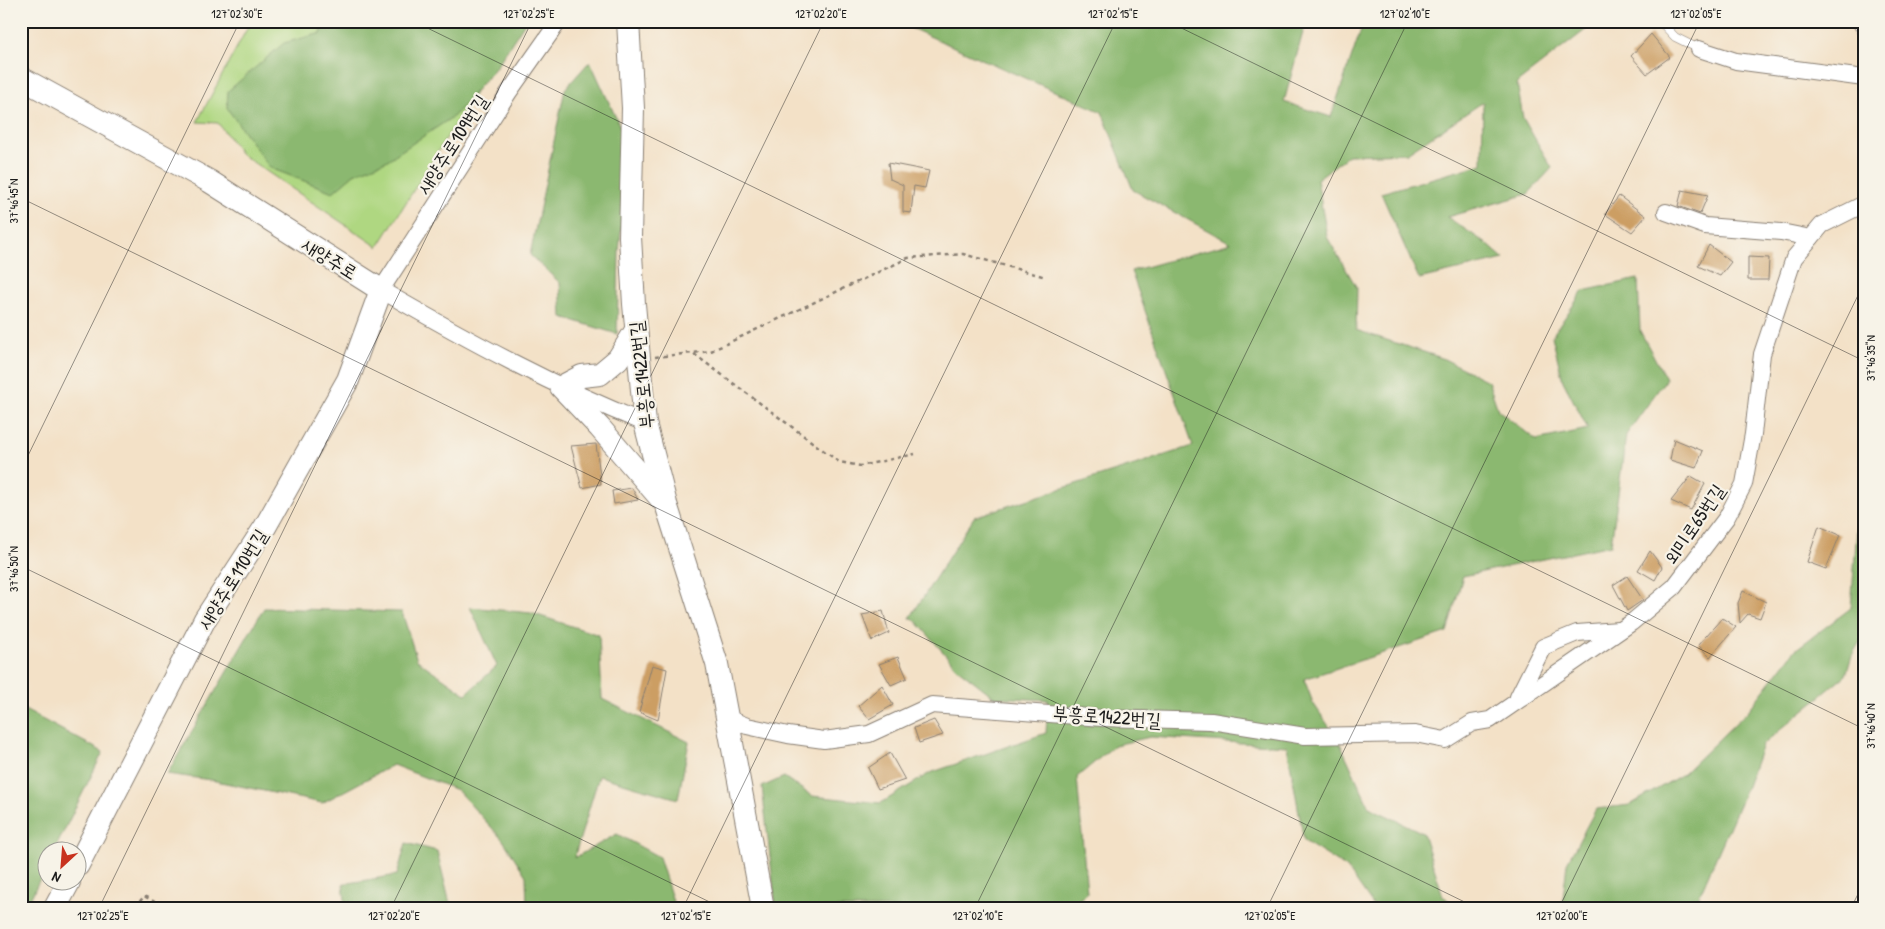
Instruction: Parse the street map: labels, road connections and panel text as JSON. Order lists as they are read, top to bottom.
{
  "streets": {
    "street": [
      "새양주로109번길",
      "새양주로",
      "부흥로1422번길",
      "외미로65번길",
      "새양주로110번길"
    ]
  },
  "crossings": [
    ["새양주로109번길", "새양주로"],
    ["새양주로109번길", "새양주로110번길"],
    ["새양주로", "부흥로1422번길"],
    ["새양주로", "새양주로110번길"],
    ["부흥로1422번길", "외미로65번길"]
  ],
  "north": "bottom left",
  "coordinates": [
    "127°02'30\"E",
    "127°02'25\"E",
    "127°02'20\"E",
    "127°02'15\"E",
    "127°02'10\"E",
    "127°02'05\"E",
    "37°46'45\"N",
    "37°46'35\"N",
    "37°46'50\"N",
    "37°46'40\"N",
    "127°02'00\"E"
  ]
}
